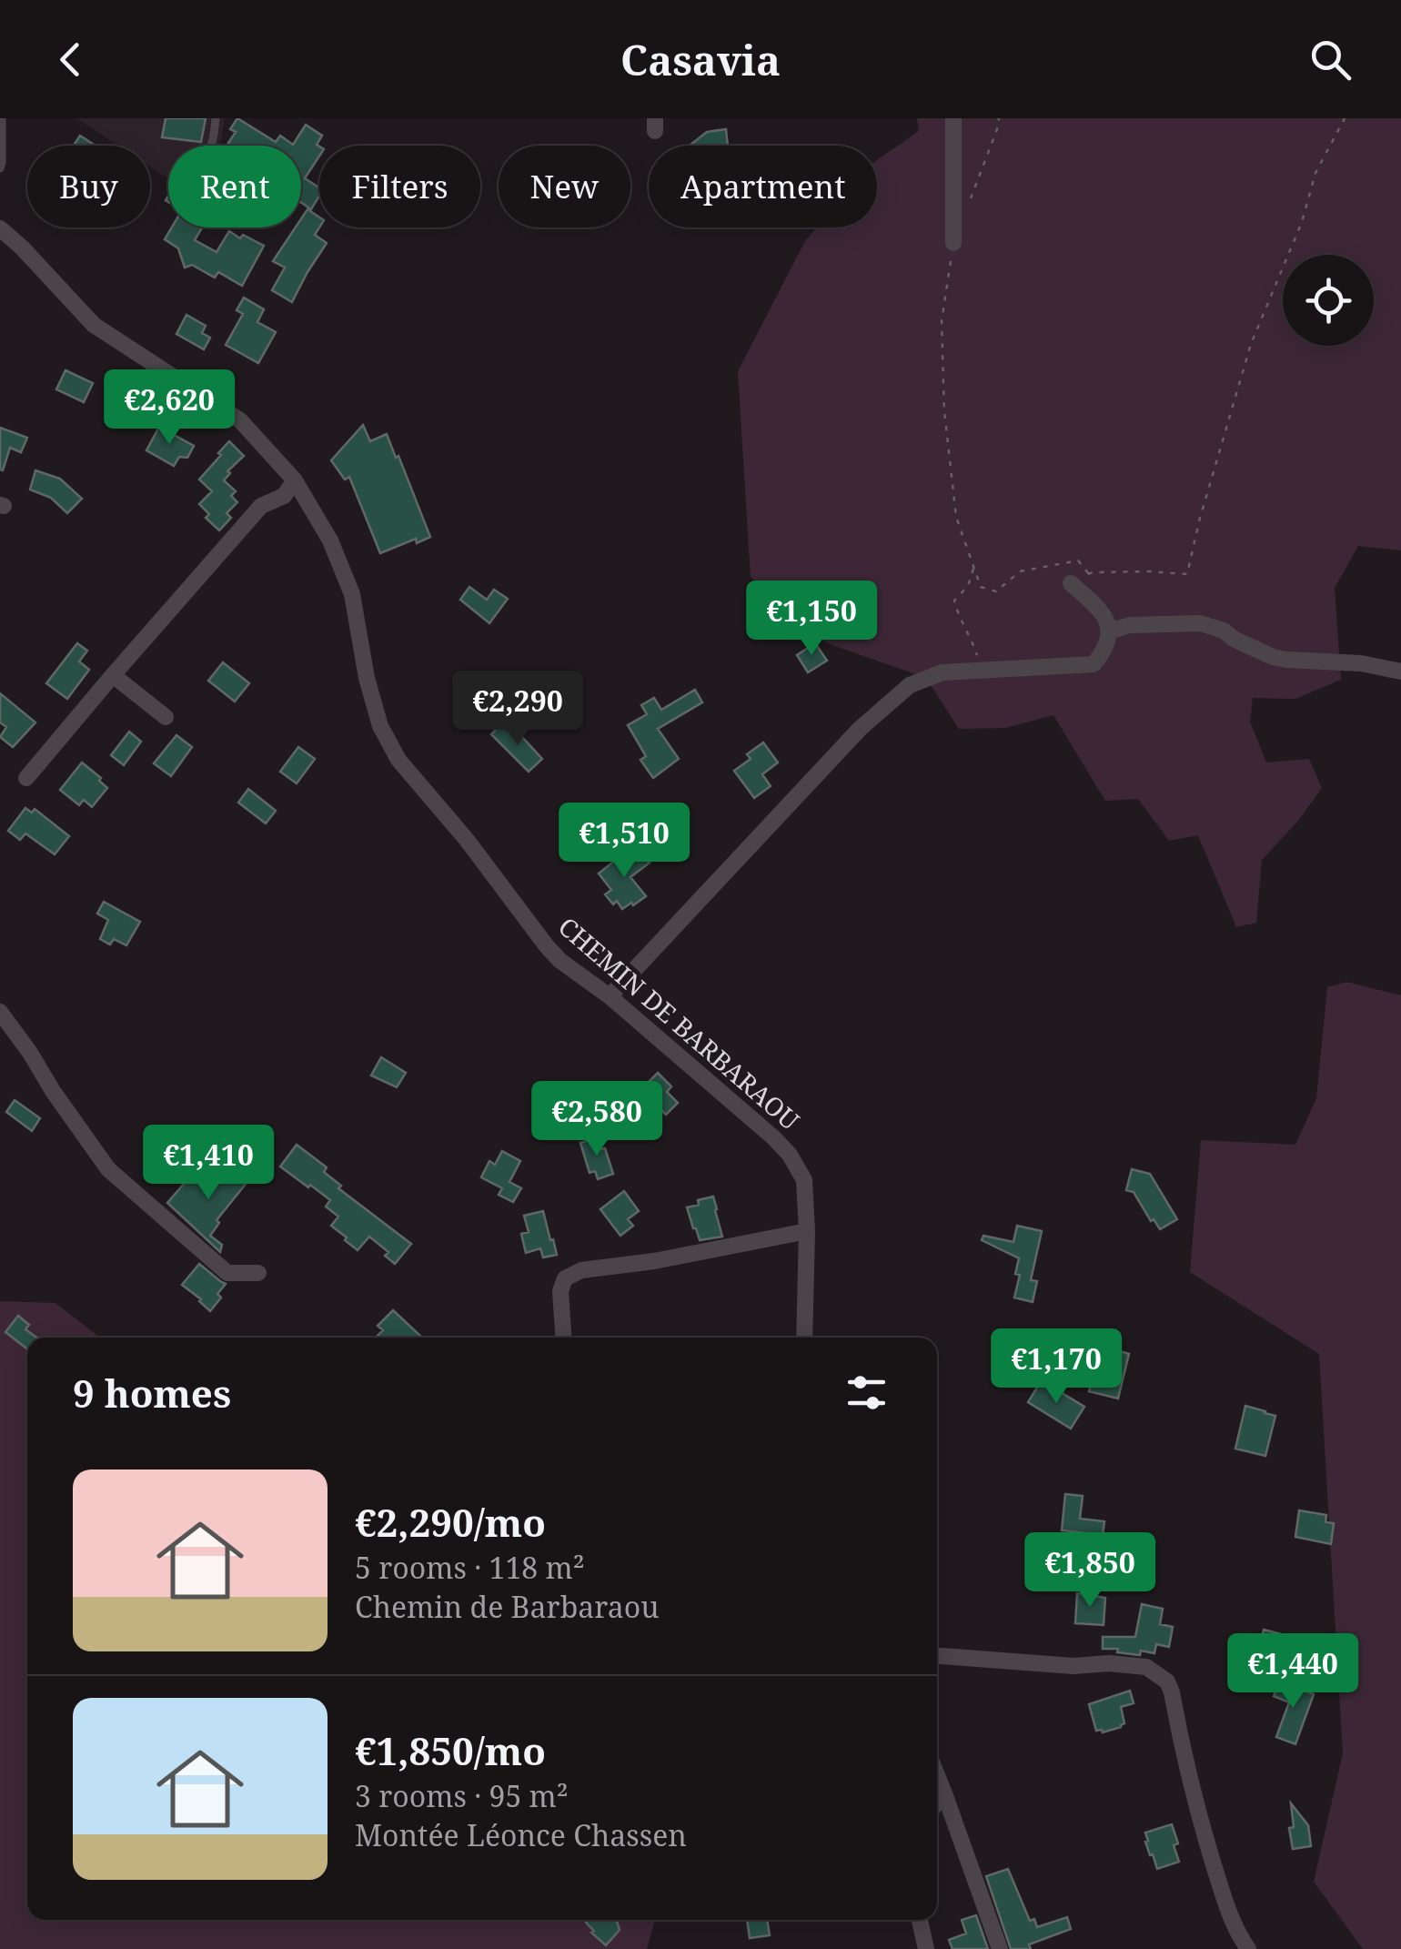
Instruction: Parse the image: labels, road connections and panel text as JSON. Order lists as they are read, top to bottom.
{
  "streets": {
    "street": ["CHEMIN DE BARBARAOU"]
  },
  "page": {
    "header": "Casavia",
    "chip": [
      "Buy",
      "Rent",
      "Filters",
      "New",
      "Apartment"
    ],
    "price": [
      "€2,620",
      "€1,150",
      "€2,290",
      "€1,510",
      "€2,580",
      "€1,410",
      "€1,170",
      "€1,850",
      "€1,440"
    ],
    "heading": "9 homes",
    "list": [
      {
        "name": "€2,290/mo",
        "note": "5 rooms · 118 m² · Chemin de Barbaraou"
      },
      {
        "name": "€1,850/mo",
        "note": "3 rooms · 95 m² · Montée Léonce Chassen"
      }
    ]
  }
}
